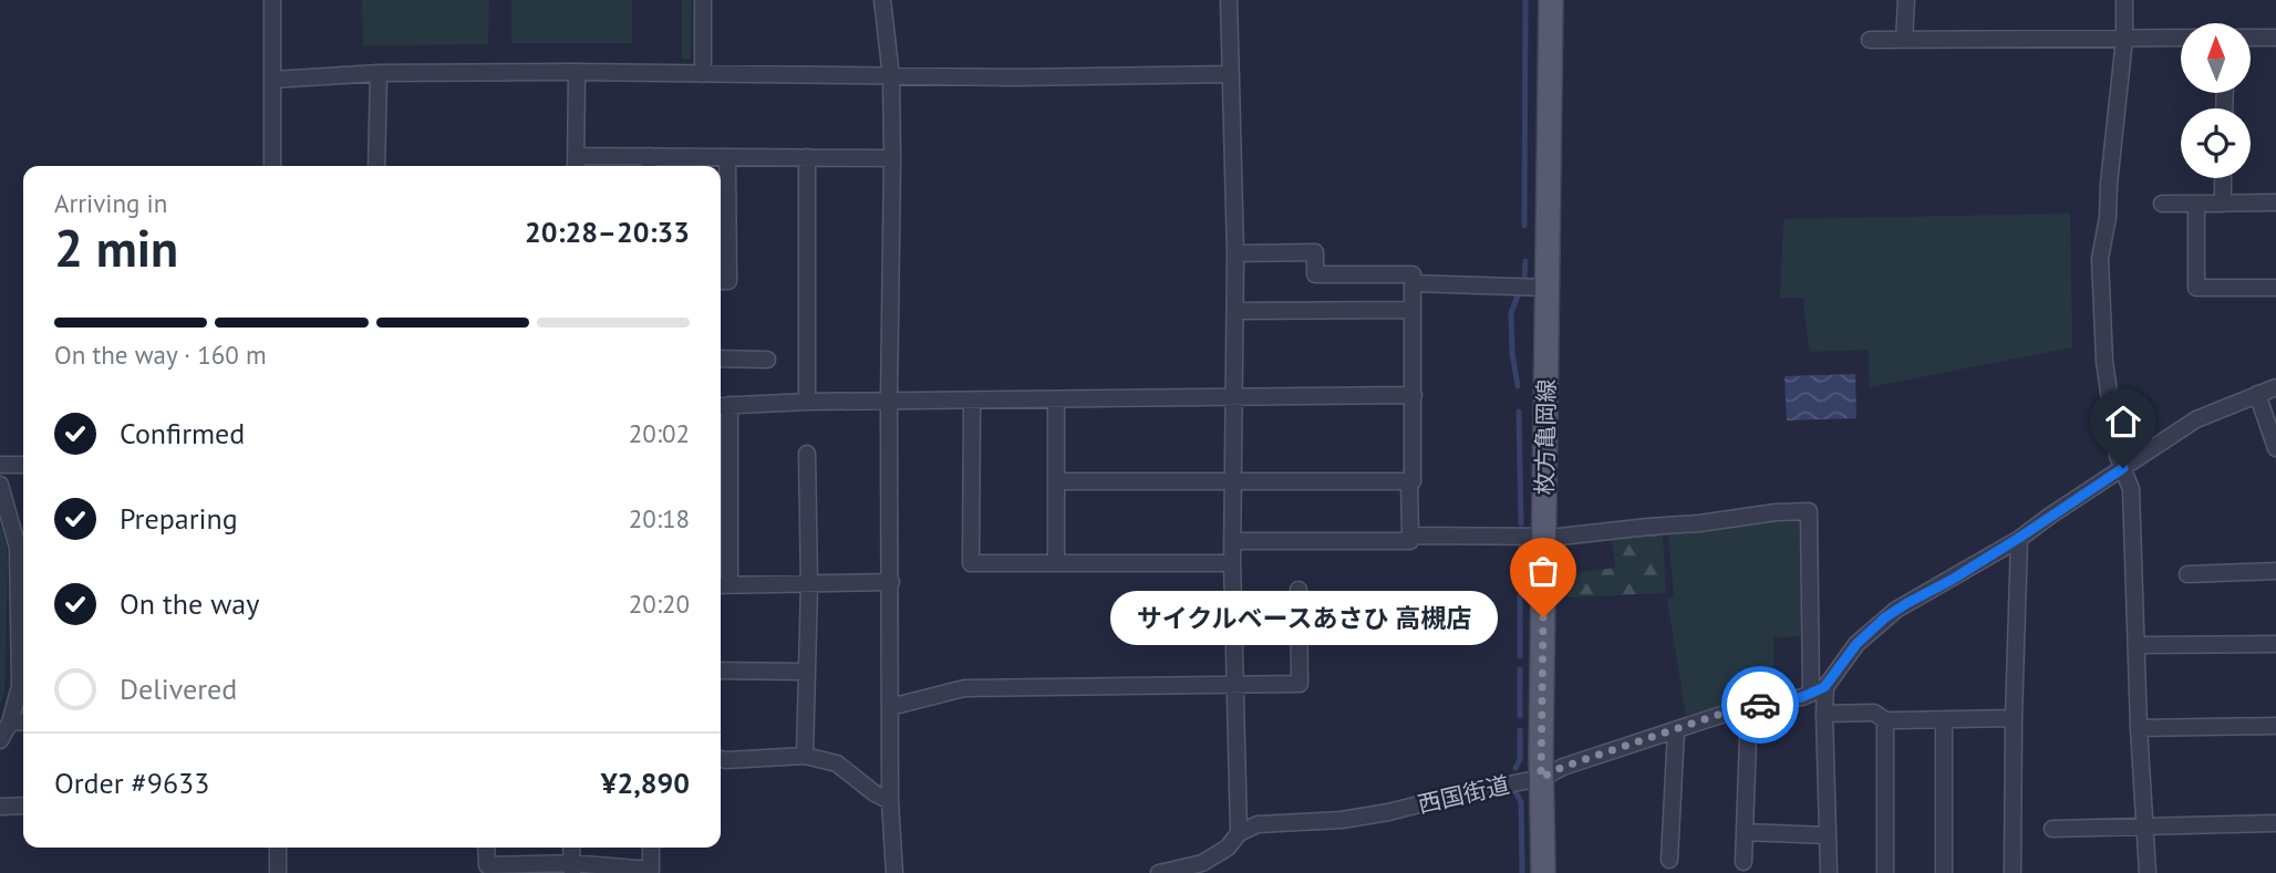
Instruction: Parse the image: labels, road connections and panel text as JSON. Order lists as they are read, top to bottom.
{
  "streets": {
    "main road": ["枚方亀岡線"],
    "street": ["西国街道"]
  },
  "crossings": [
    ["枚方亀岡線", "西国街道"]
  ],
  "places": ["サイクルベースあさひ 高槻店"],
  "north": "top",
  "page": {
    "heading": ["2 min", "Arriving in", "20:28–20:33"],
    "panel": ["Order #9633", "¥2,890"],
    "bar": "On the way · 160 m",
    "list": [
      ["Confirmed", "20:02"],
      ["Preparing", "20:18"],
      ["On the way", "20:20"],
      "Delivered"
    ],
    "bubble": "サイクルベースあさひ 高槻店"
  }
}
